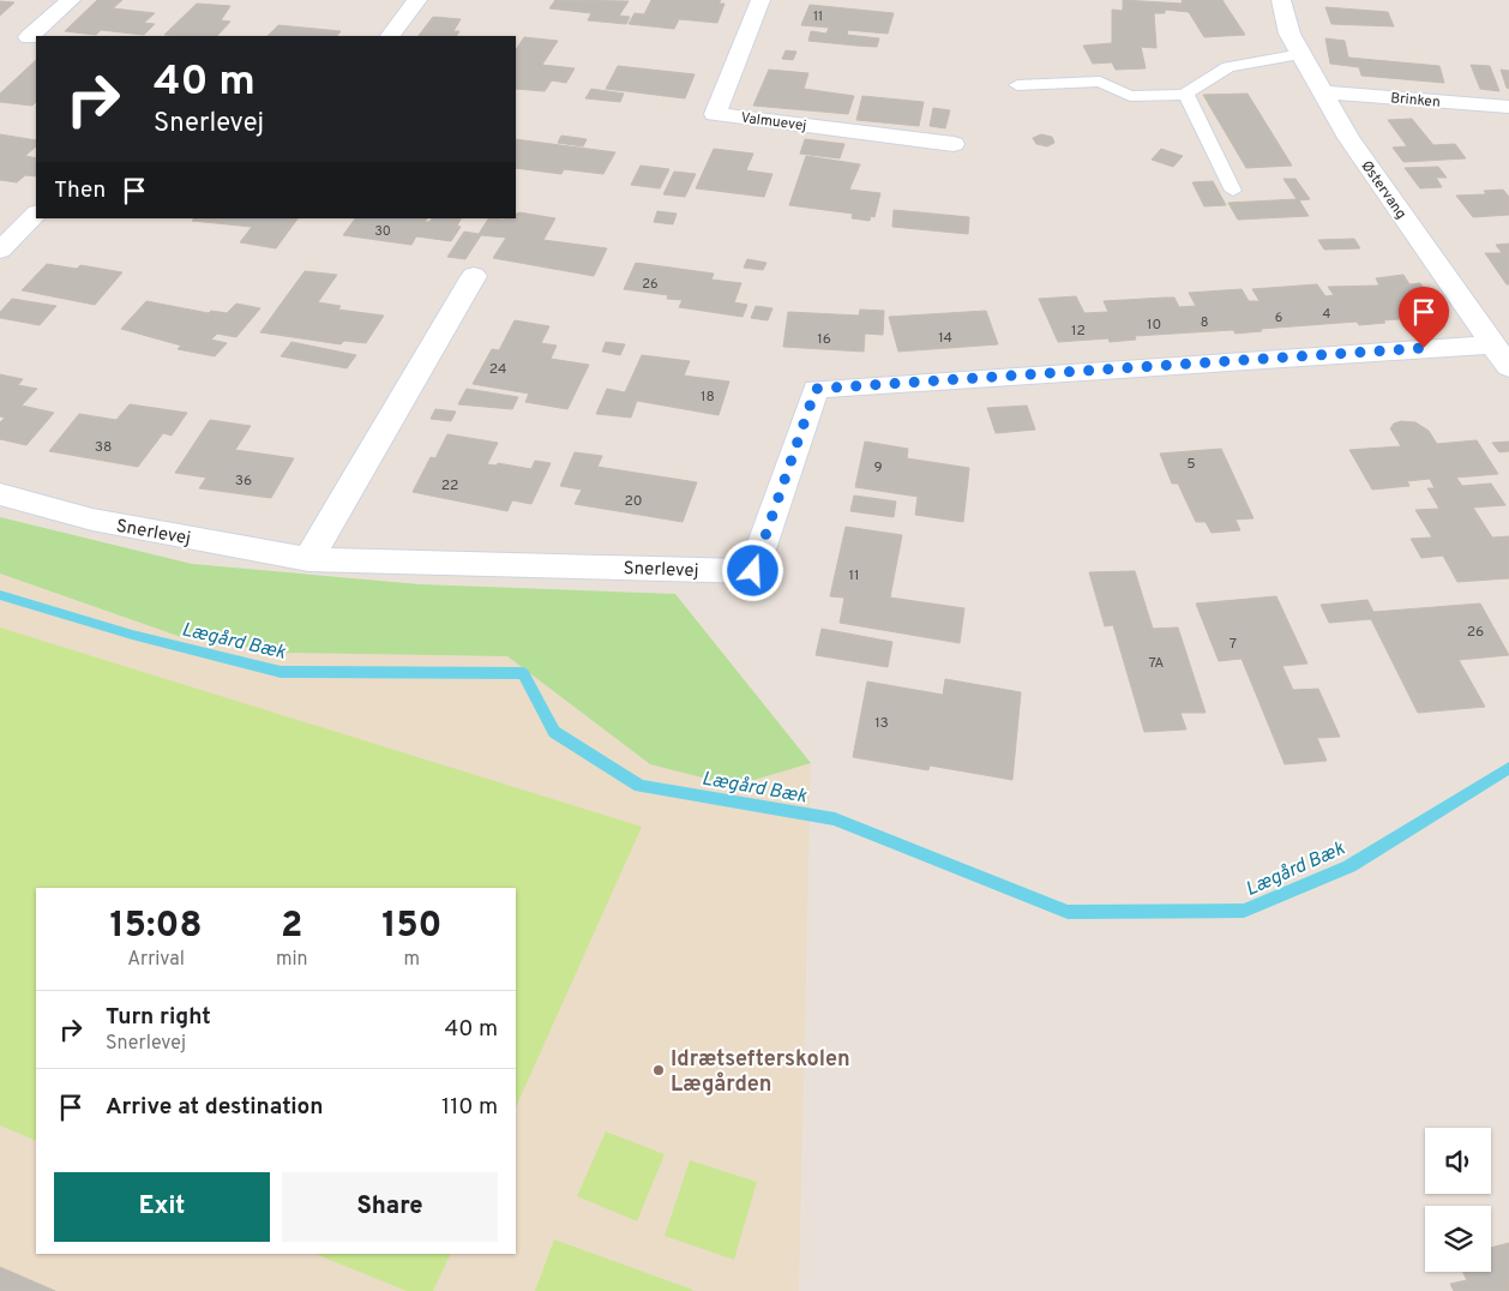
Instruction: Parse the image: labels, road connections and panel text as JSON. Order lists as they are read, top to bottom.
{
  "streets": {
    "street": [
      "Brinken",
      "Valmuevej",
      "Østervang",
      "Snerlevej"
    ]
  },
  "crossings": [
    ["Brinken", "Østervang"],
    ["Østervang", "Snerlevej"]
  ],
  "water": ["Lægård Bæk"],
  "places": ["Idrætsefterskolen Lægården"],
  "house_numbers": [
    "11",
    "30",
    "26",
    "4",
    "6",
    "8",
    "10",
    "12",
    "14",
    "16",
    "24",
    "18",
    "38",
    "5",
    "9",
    "36",
    "22",
    "20",
    "11",
    "26",
    "7",
    "7A",
    "13"
  ],
  "page": {
    "turn": ["40 m", "Snerlevej"],
    "then": "Then",
    "eta": [
      "15:08",
      "Arrival",
      "2",
      "min",
      "150",
      "m"
    ],
    "list": [
      {
        "name": "Turn right",
        "note": "Snerlevej",
        "value": "40 m"
      },
      {
        "name": "Arrive at destination",
        "value": "110 m"
      }
    ],
    "buttons": ["Exit", "Share"]
  }
}
